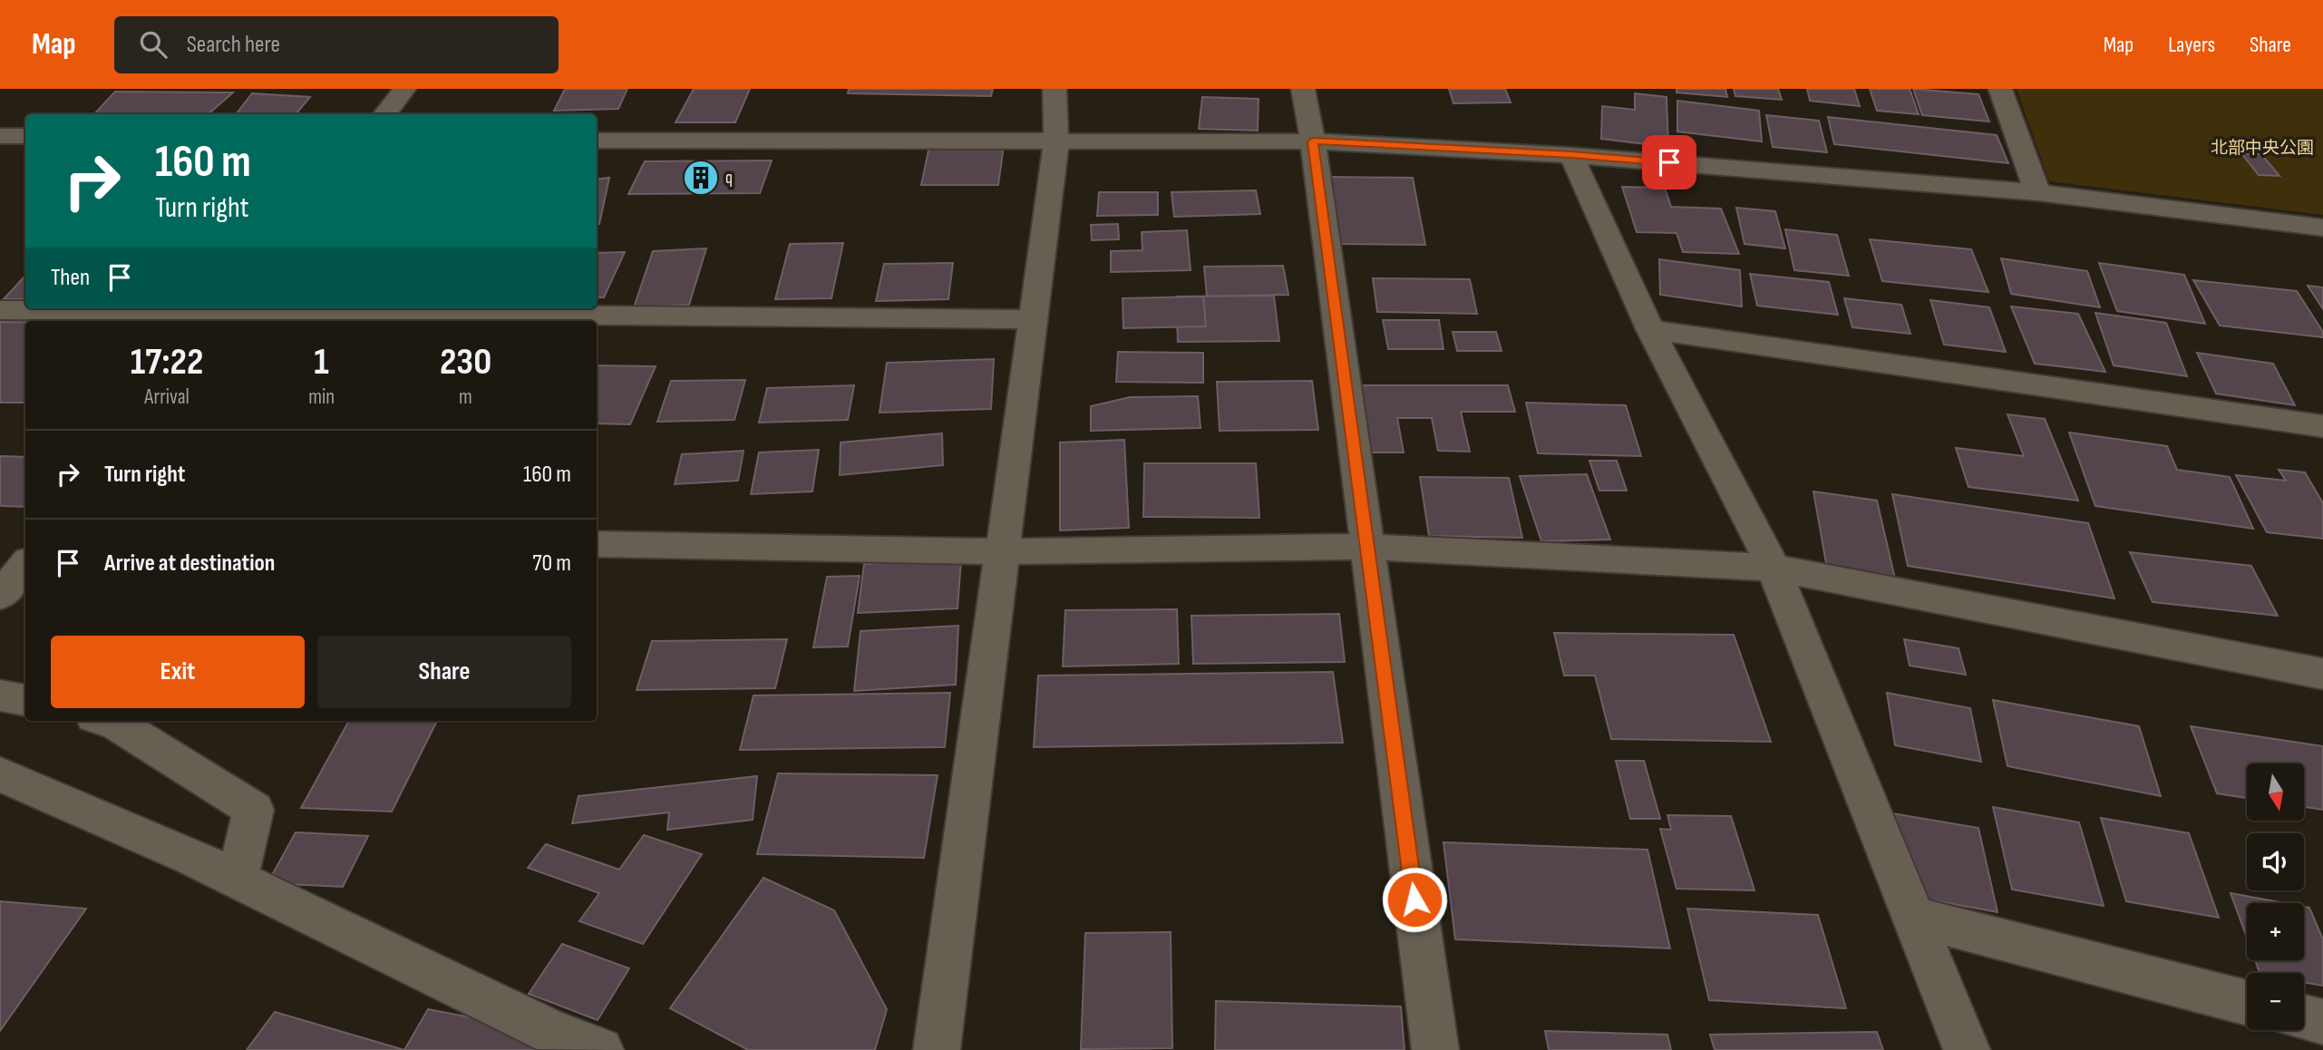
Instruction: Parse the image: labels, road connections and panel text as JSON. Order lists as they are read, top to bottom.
{
  "parks": ["北部中央公園"],
  "places": {
    "building": ["q"]
  },
  "north": "bottom",
  "page": {
    "header": "Map",
    "search": "Search here",
    "nav": ["Map", "Layers", "Share"],
    "turn": ["160 m", "Turn right"],
    "then": "Then",
    "eta": [
      "17:22",
      "Arrival",
      "1",
      "min",
      "230",
      "m"
    ],
    "list": [
      {
        "name": "Turn right",
        "value": "160 m"
      },
      {
        "name": "Arrive at destination",
        "value": "70 m"
      }
    ],
    "buttons": ["Exit", "Share"],
    "map_buttons": ["+", "−"]
  }
}
